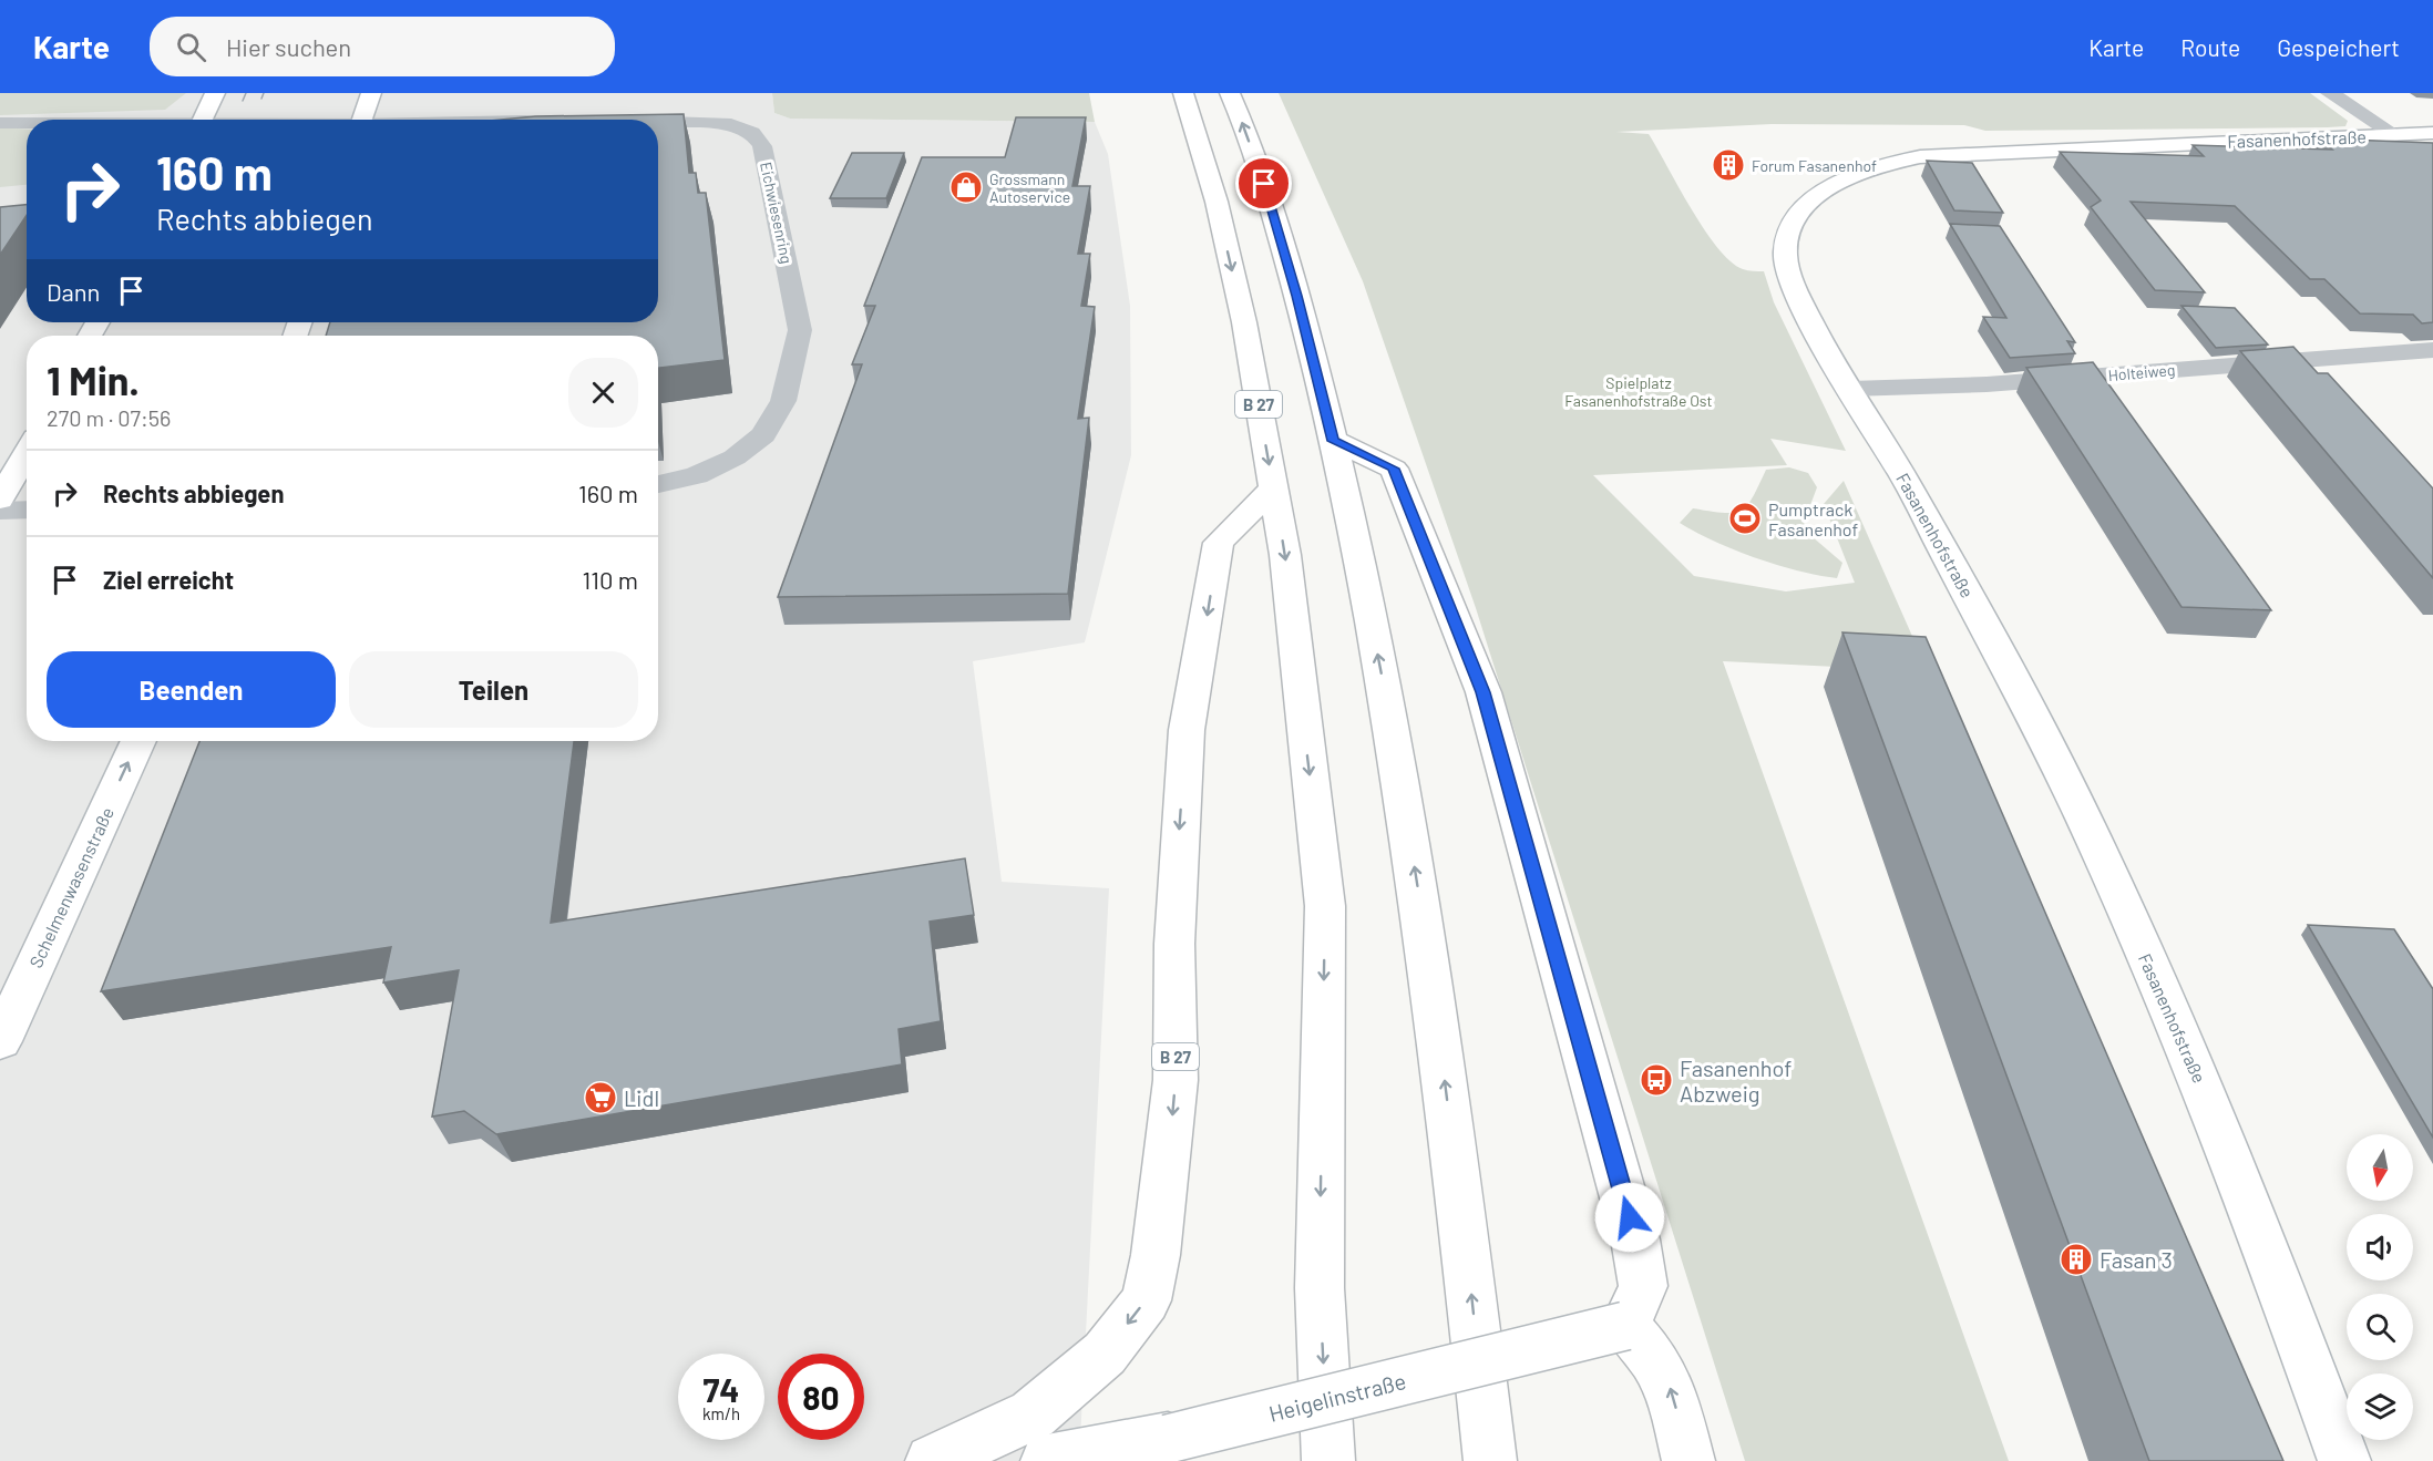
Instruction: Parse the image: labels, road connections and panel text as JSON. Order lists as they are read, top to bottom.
{
  "streets": {
    "main road": [
      "Fasanenhofstraße",
      "B 27",
      "Schelmenwasenstraße",
      "Heigelinstraße"
    ],
    "street": ["Eichwiesenring", "Holteiweg"]
  },
  "crossings": [
    ["Fasanenhofstraße", "Holteiweg"]
  ],
  "one_way": ["Schelmenwasenstraße"],
  "parks": ["Spielplatz Fasanenhofstraße Ost"],
  "places": {
    "building": ["Forum Fasanenhof", "Fasan 3"],
    "shop": ["Grossmann Autoservice"],
    "sports": ["Pumptrack Fasanenhof"],
    "bus stop": ["Fasanenhof Abzweig"],
    "supermarket": ["Lidl"]
  },
  "north": "bottom",
  "page": {
    "header": "Karte",
    "search": "Hier suchen",
    "nav": ["Karte", "Route", "Gespeichert"],
    "turn": ["160 m", "Rechts abbiegen"],
    "then": "Dann",
    "heading": ["1 Min.", "270 m · 07:56"],
    "list": [
      {
        "name": "Rechts abbiegen",
        "value": "160 m"
      },
      {
        "name": "Ziel erreicht",
        "value": "110 m"
      }
    ],
    "buttons": ["Beenden", "Teilen"],
    "speed": "74 km/h",
    "limit": "80"
  }
}
